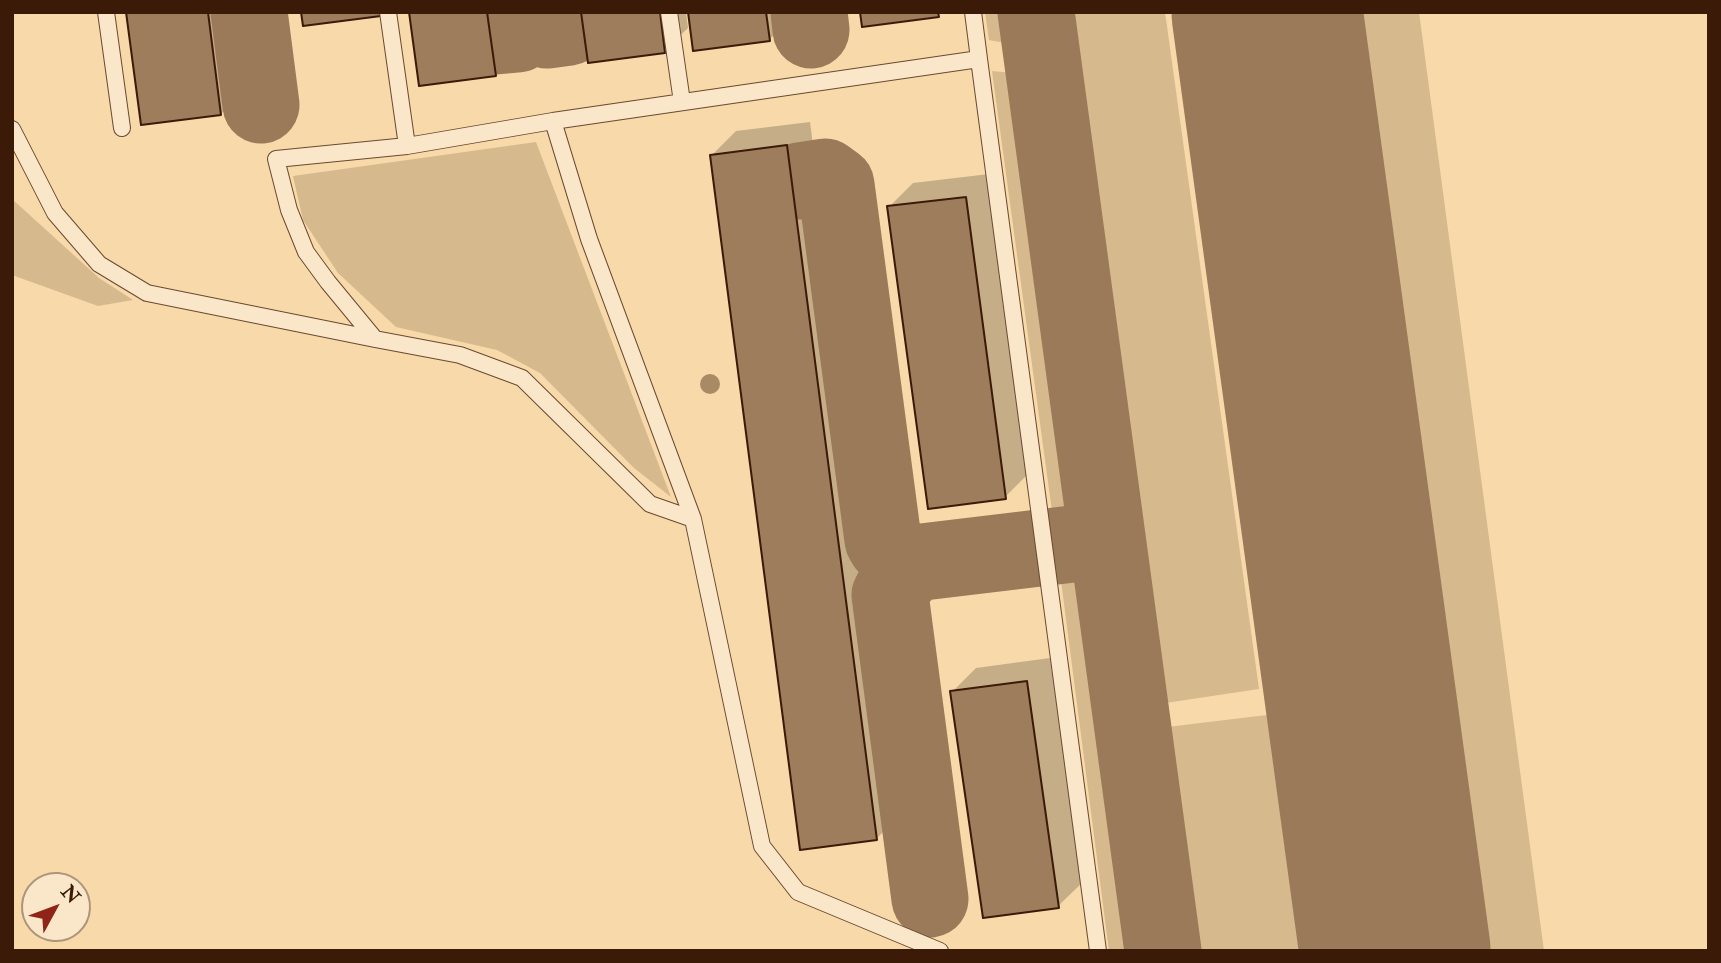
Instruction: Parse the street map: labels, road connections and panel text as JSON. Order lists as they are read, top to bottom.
{
  "north": "top right"
}
